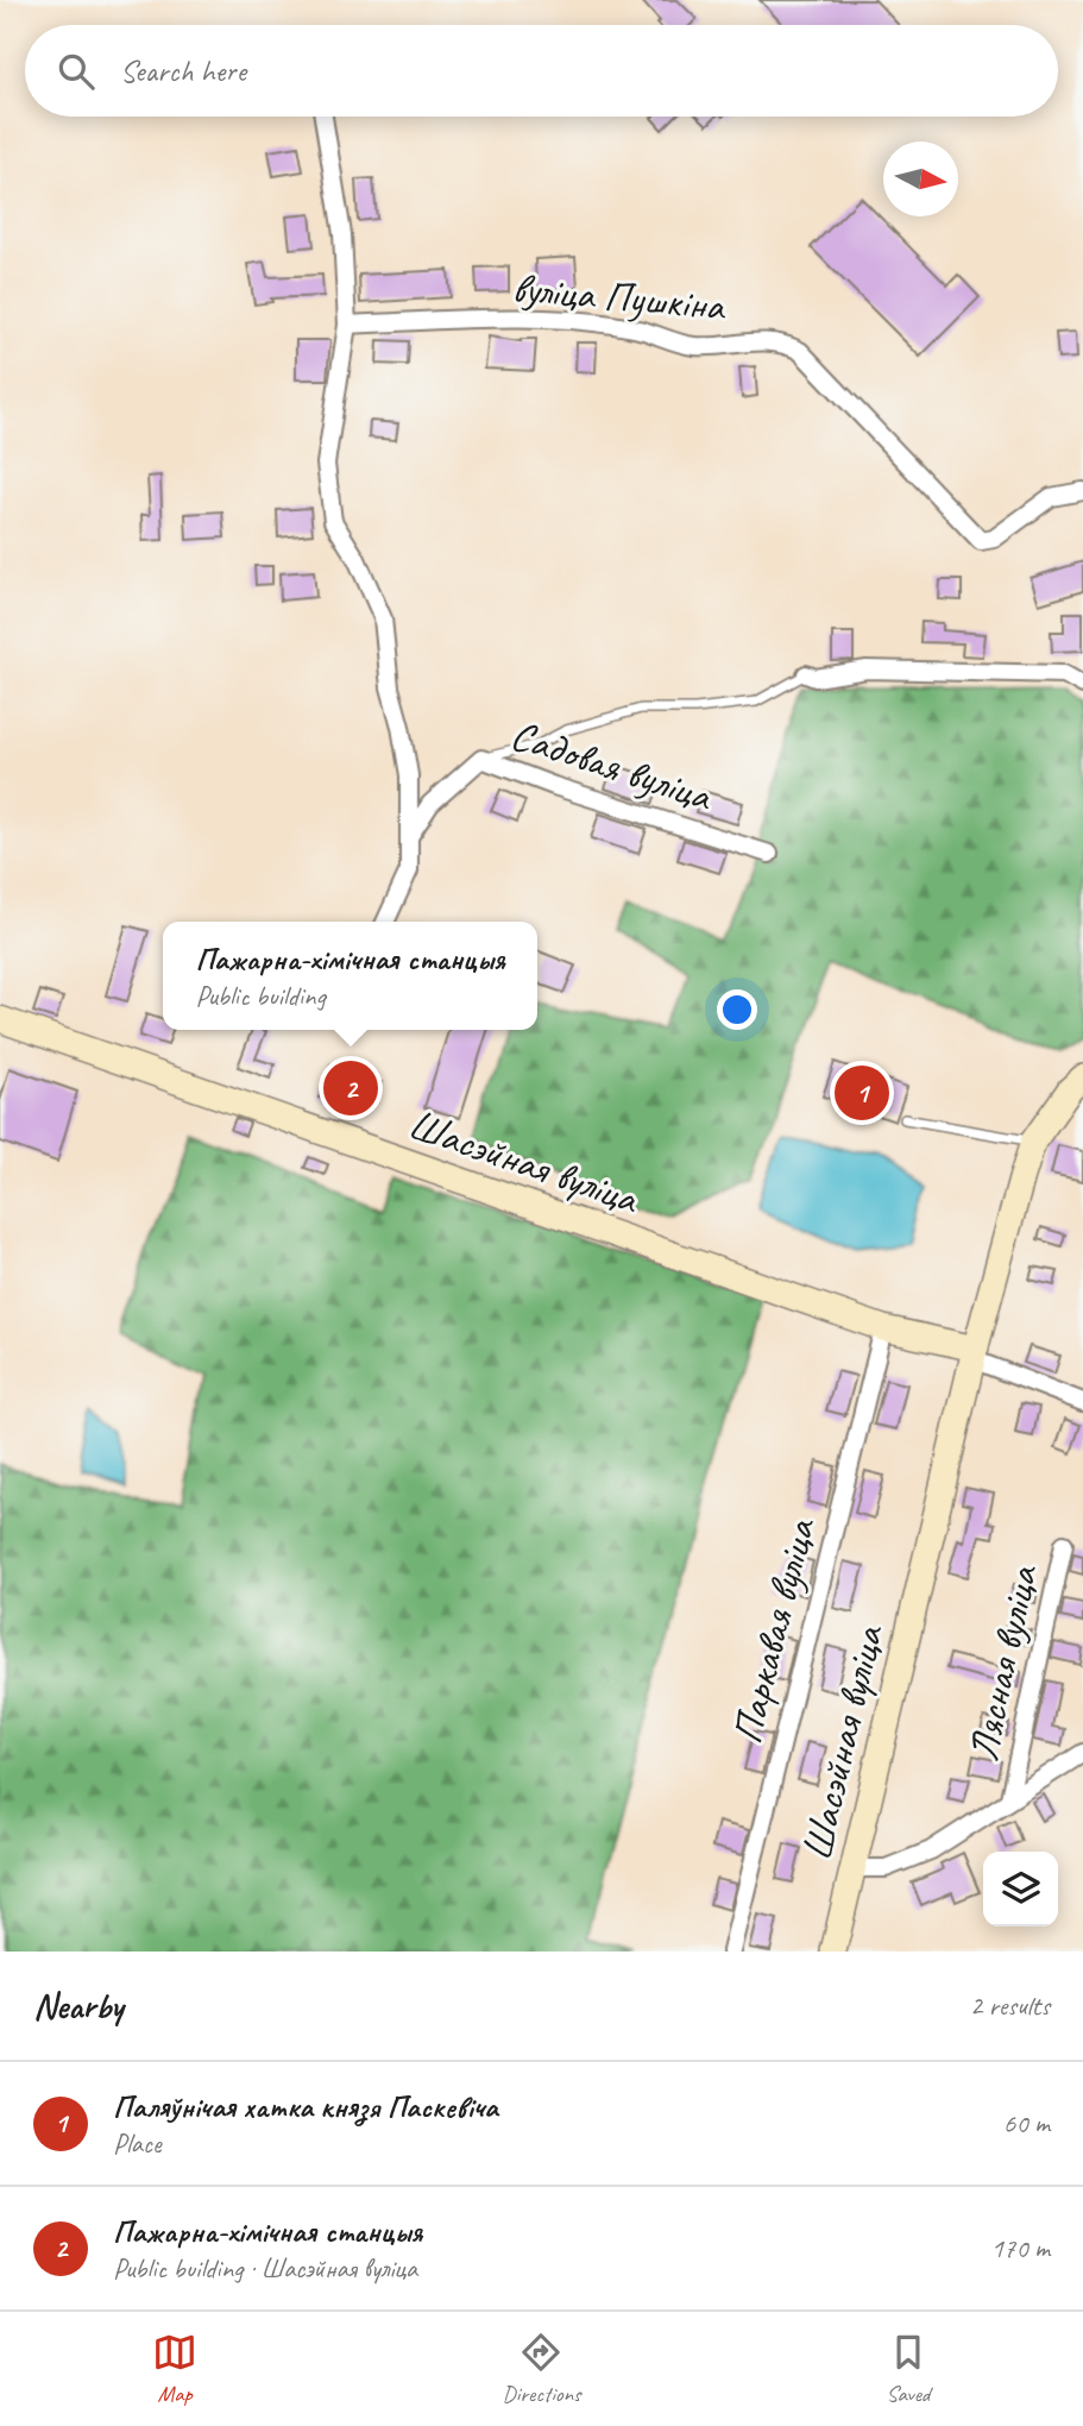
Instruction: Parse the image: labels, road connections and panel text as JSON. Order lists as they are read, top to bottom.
{
  "streets": {
    "main road": ["Шасэйная вуліца"],
    "street": [
      "вуліца Пушкіна",
      "Садовая вуліца",
      "Паркавая вуліца",
      "Лясная вуліца"
    ]
  },
  "crossings": [
    ["Шасэйная вуліца", "Паркавая вуліца"],
    ["Шасэйная вуліца", "Лясная вуліца"]
  ],
  "north": "right",
  "page": {
    "search": "Search here",
    "popup": ["Пажарна-хімічная станцыя", "Public building"],
    "pins": ["2", "1"],
    "heading": ["Nearby", "2 results"],
    "list": [
      {
        "mark": "1",
        "name": "Паляўнічая хатка князя Паскевіча",
        "note": "Place",
        "value": "60 m"
      },
      {
        "mark": "2",
        "name": "Пажарна-хімічная станцыя",
        "note": "Public building · Шасэйная вуліца",
        "value": "170 m"
      }
    ],
    "nav": ["Map", "Directions", "Saved"]
  }
}
